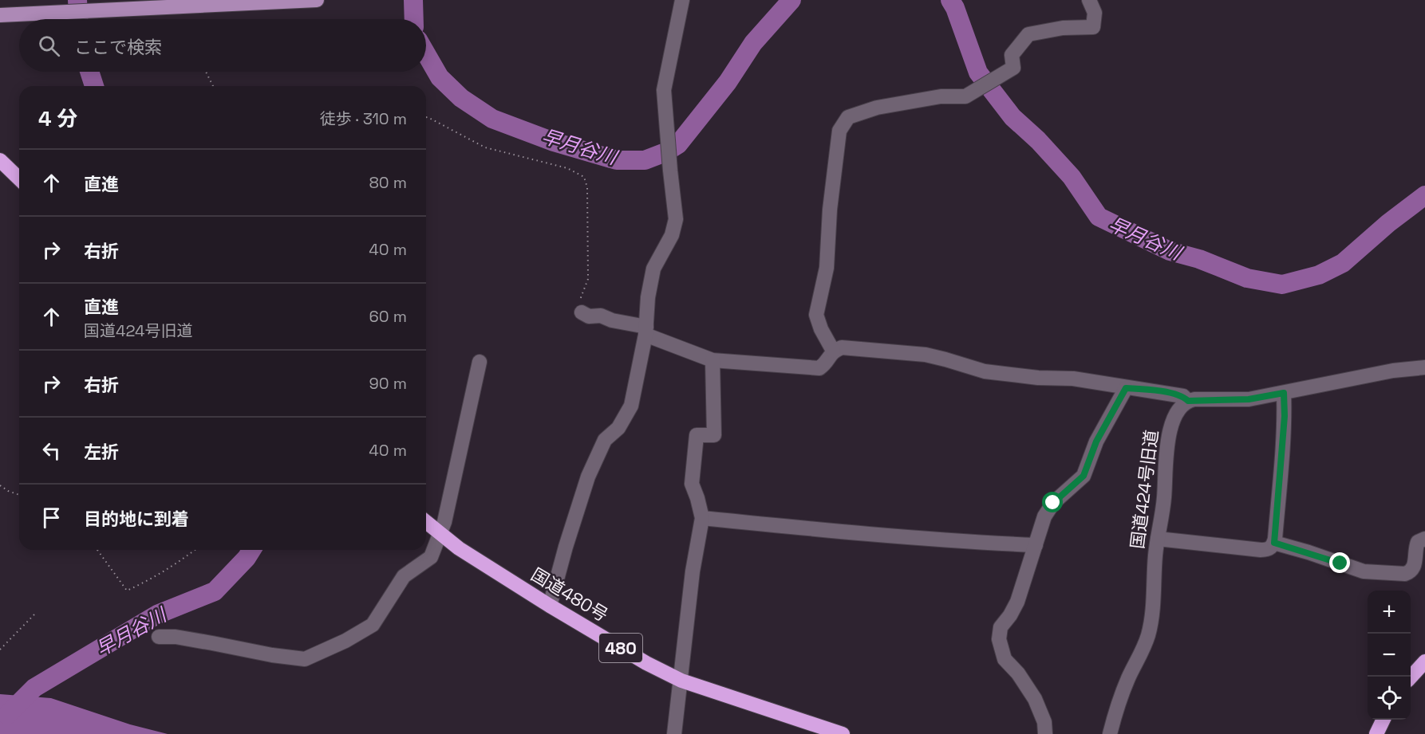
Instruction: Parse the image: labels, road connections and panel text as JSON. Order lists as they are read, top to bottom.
{
  "streets": {
    "highway": ["国道480号", "480"],
    "street": ["国道424号旧道"]
  },
  "water": ["早月谷川"],
  "page": {
    "search": "ここで検索",
    "heading": ["4 分", "徒歩 · 310 m"],
    "list": [
      ["直進", "80 m"],
      ["右折", "40 m"],
      ["直進", "国道424号旧道", "60 m"],
      ["右折", "90 m"],
      ["左折", "40 m"],
      "目的地に到着"
    ],
    "map_buttons": ["+", "−"]
  }
}
